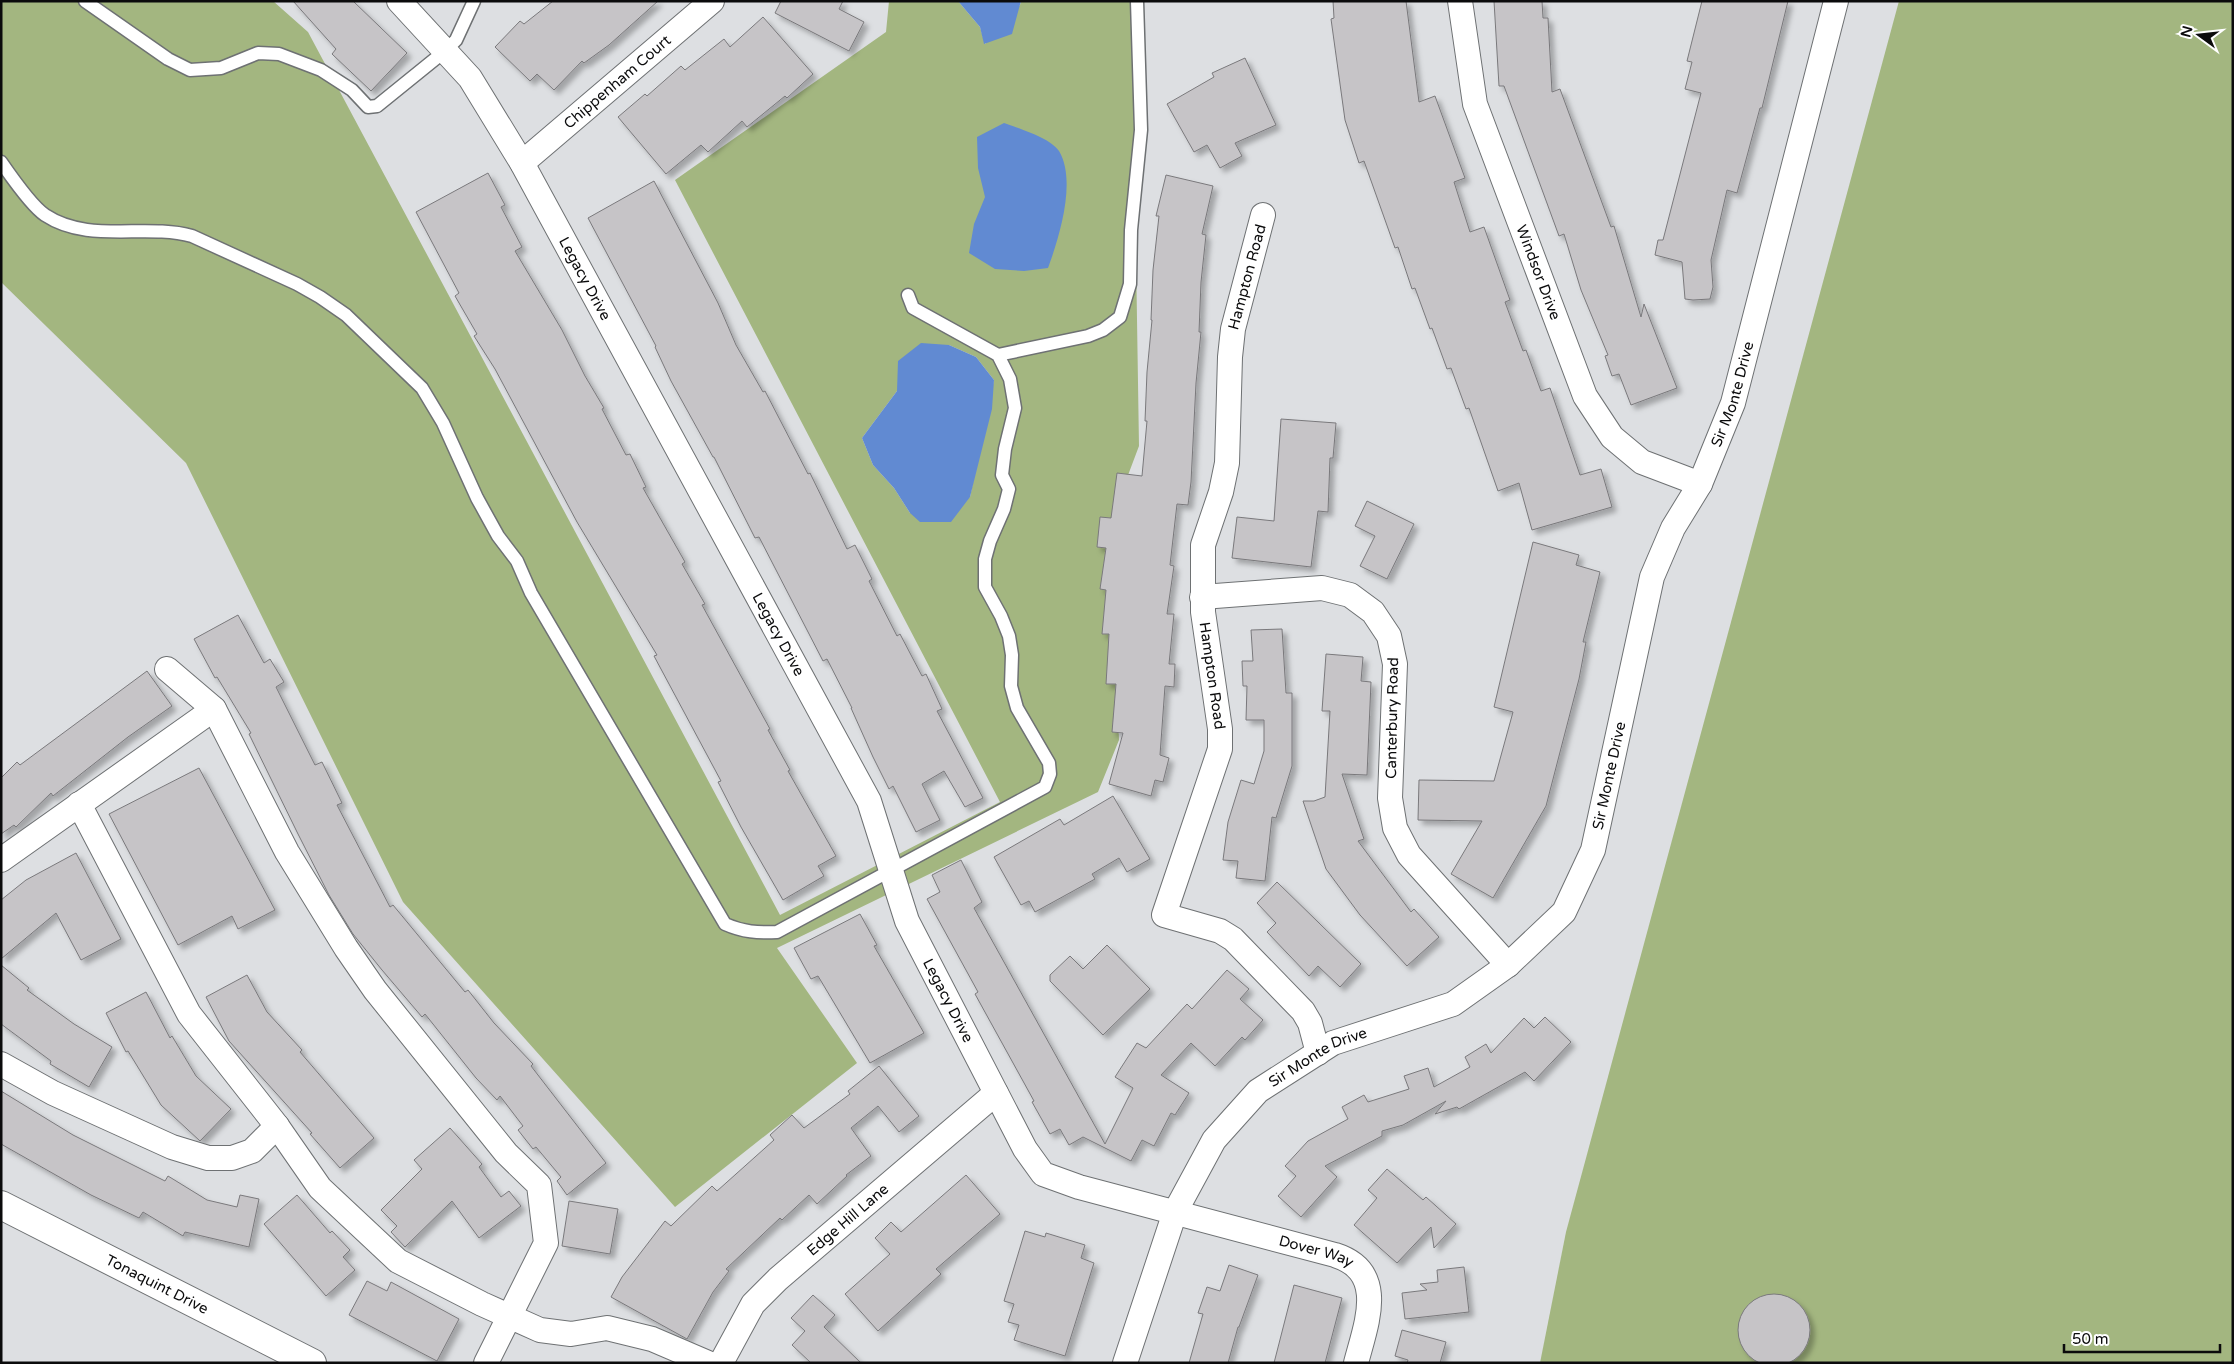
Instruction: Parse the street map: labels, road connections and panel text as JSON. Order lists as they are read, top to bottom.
{
  "streets": {
    "street": [
      "Chippenham Court",
      "Windsor Drive",
      "Hampton Road",
      "Legacy Drive",
      "Sir Monte Drive",
      "Canterbury Road",
      "Edge Hill Lane",
      "Dover Way",
      "Tonaquint Drive"
    ]
  },
  "crossings": [
    ["Chippenham Court", "Legacy Drive"],
    ["Windsor Drive", "Sir Monte Drive"],
    ["Hampton Road", "Sir Monte Drive"],
    ["Hampton Road", "Canterbury Road"],
    ["Legacy Drive", "Sir Monte Drive"],
    ["Legacy Drive", "Edge Hill Lane"],
    ["Legacy Drive", "Dover Way"],
    ["Sir Monte Drive", "Canterbury Road"],
    ["Sir Monte Drive", "Dover Way"]
  ],
  "scale_bar": "50 m",
  "north": "left"
}
